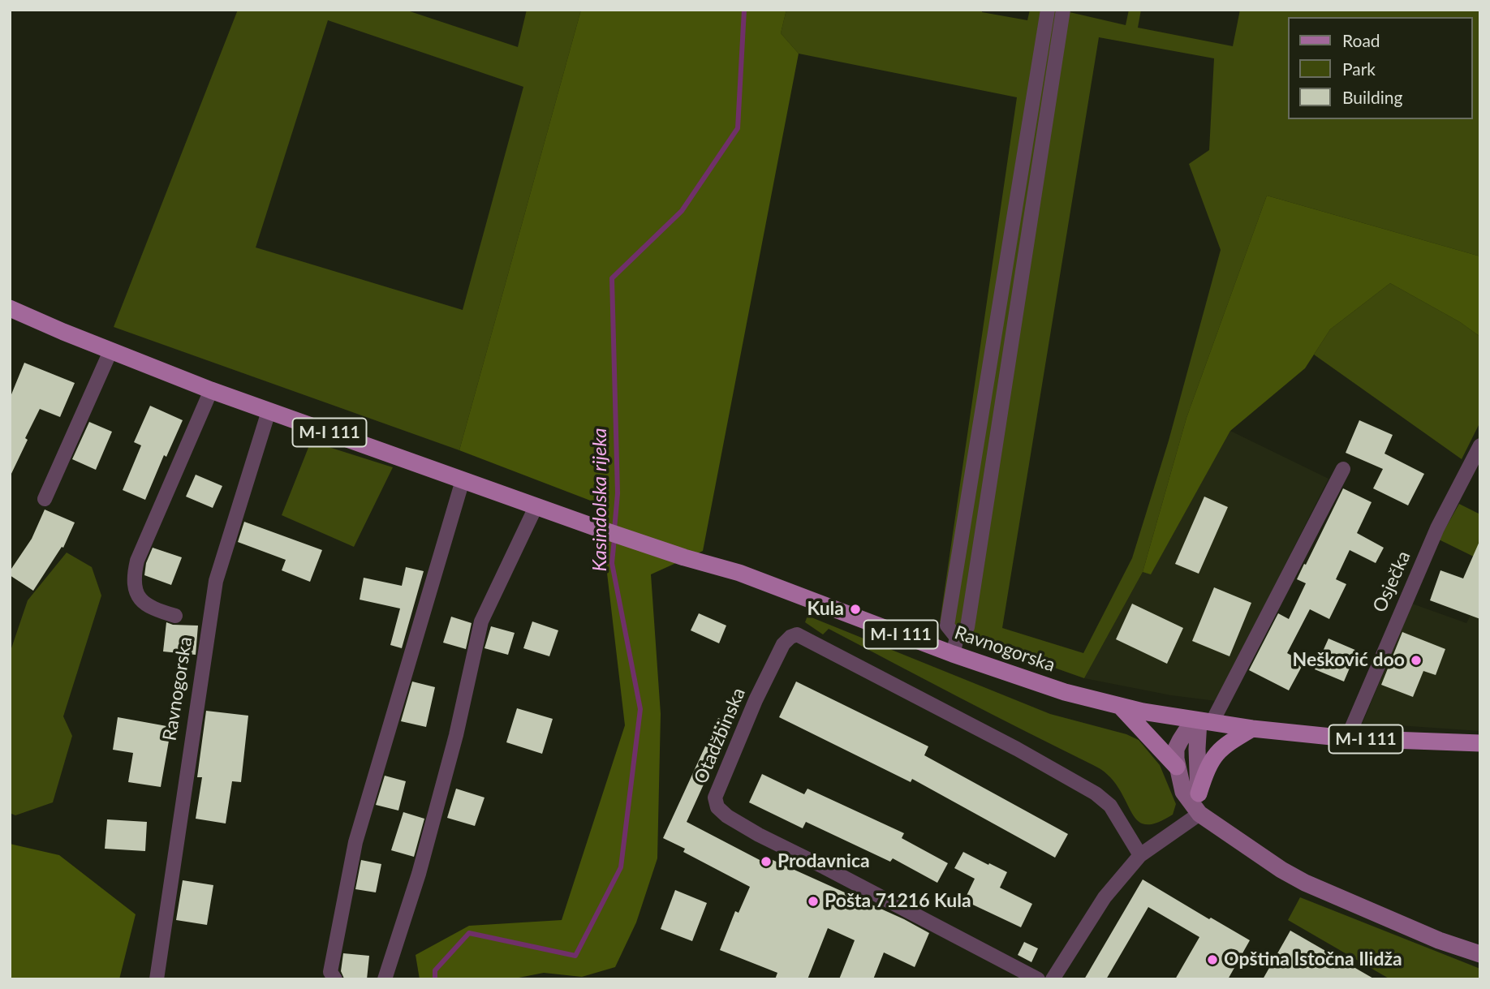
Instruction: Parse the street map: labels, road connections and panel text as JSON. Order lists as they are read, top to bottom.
{
  "streets": {
    "main road": ["M-I 111", "Ravnogorska"],
    "street": ["Osječka", "Otadžbinska"]
  },
  "crossings": [
    ["Osječka", "Ravnogorska"]
  ],
  "water": ["Kasindolska rijeka"],
  "places": [
    "Kula",
    "Nešković doo",
    "Prodavnica",
    "Pošta 71216 Kula",
    "Opština Istočna Ilidža"
  ],
  "legend": ["Road", "Park", "Building"]
}
